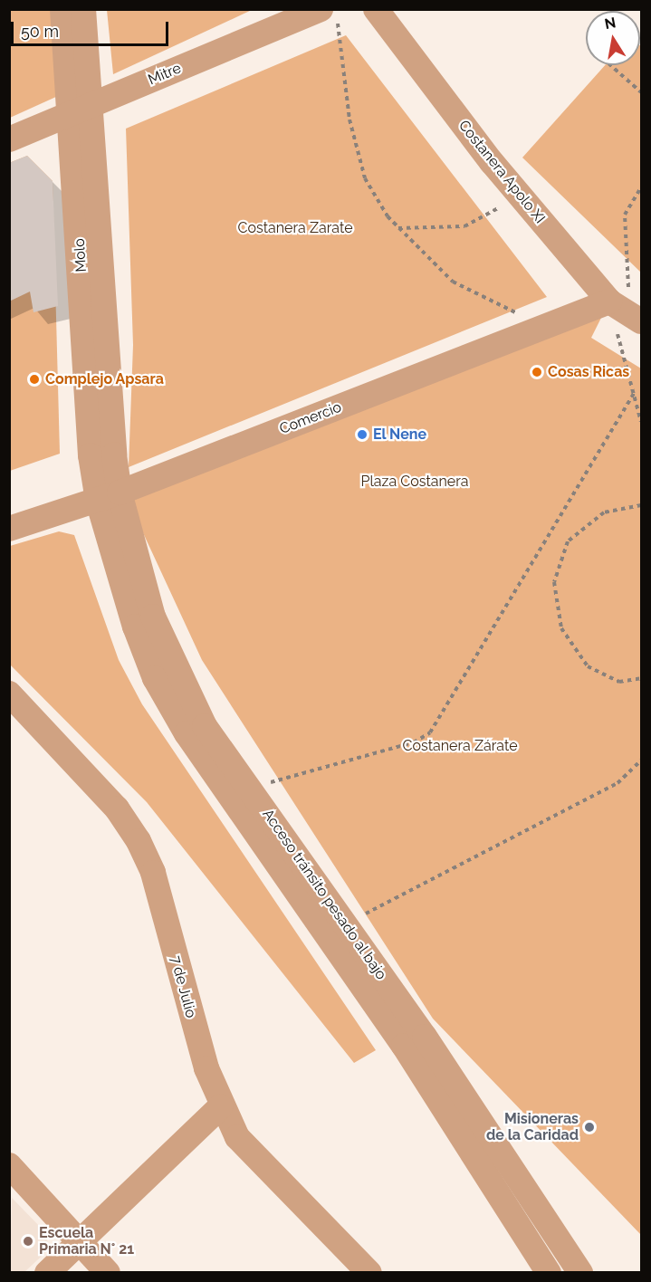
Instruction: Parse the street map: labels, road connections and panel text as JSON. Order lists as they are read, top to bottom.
{
  "streets": {
    "street": [
      "Mitre",
      "Costanera Apolo XI",
      "Molo",
      "Comercio",
      "Acceso tránsito pesado al bajo",
      "7 de Julio"
    ]
  },
  "crossings": [
    ["Mitre", "Molo"],
    ["Costanera Apolo XI", "Comercio"],
    ["Molo", "Comercio"],
    ["Molo", "Acceso tránsito pesado al bajo"],
    ["Comercio", "Acceso tránsito pesado al bajo"]
  ],
  "parks": ["Costanera Zarate", "Plaza Costanera", "Costanera Zárate"],
  "places": [
    "Cosas Ricas",
    "Complejo Apsara",
    "El Nene",
    "Misioneras de la Caridad",
    "Escuela Primaria N° 21"
  ],
  "scale_bar": "50 m",
  "north": "top"
}
